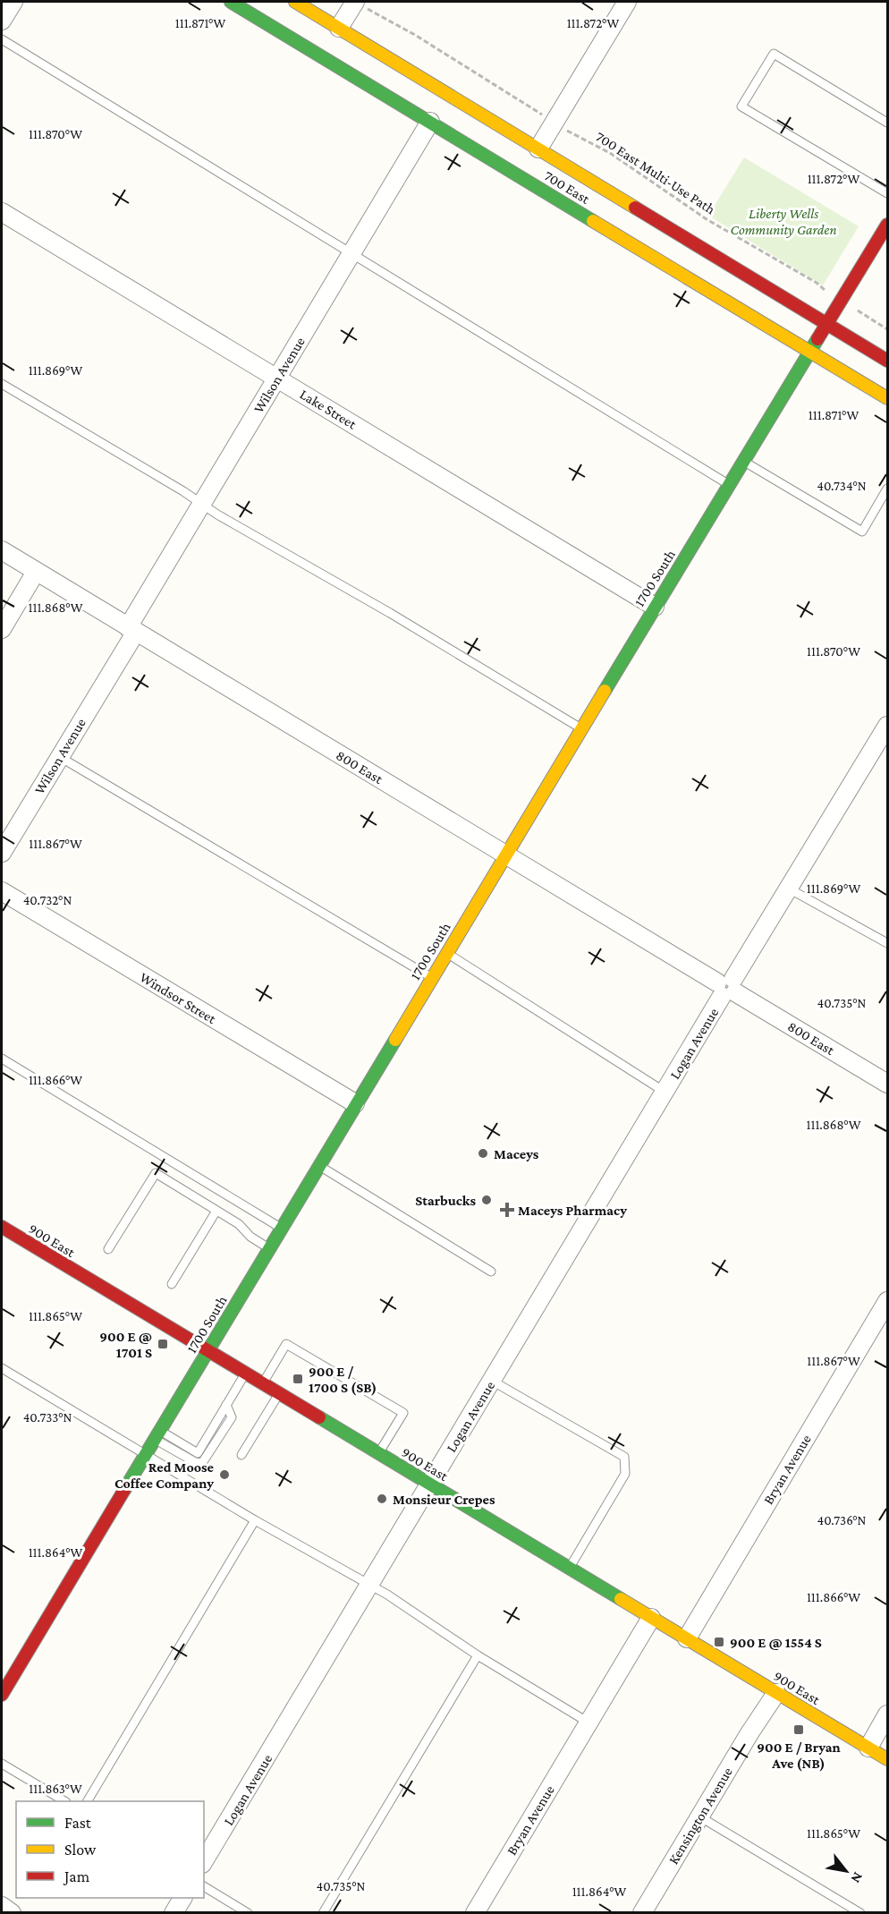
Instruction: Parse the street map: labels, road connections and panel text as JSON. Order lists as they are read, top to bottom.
{
  "streets": {
    "street": [
      "700 East",
      "Wilson Avenue",
      "Lake Street",
      "1700 South",
      "800 East",
      "Windsor Street",
      "Logan Avenue",
      "900 East",
      "Bryan Avenue",
      "Kensington Avenue"
    ],
    "path": ["700 East Multi-Use Path"]
  },
  "crossings": [
    ["700 East", "Wilson Avenue"],
    ["700 East", "1700 South"],
    ["Wilson Avenue", "Lake Street"],
    ["Wilson Avenue", "800 East"],
    ["Lake Street", "1700 South"],
    ["1700 South", "800 East"],
    ["1700 South", "Windsor Street"],
    ["1700 South", "900 East"],
    ["800 East", "Logan Avenue"],
    ["Logan Avenue", "900 East"],
    ["900 East", "Bryan Avenue"],
    ["900 East", "Kensington Avenue"]
  ],
  "parks": ["Liberty Wells Community Garden"],
  "places": {
    "other": [
      "Maceys",
      "Starbucks",
      "Red Moose Coffee Company",
      "Monsieur Crepes"
    ],
    "health": ["Maceys Pharmacy"],
    "transit": [
      "900 E @ 1701 S",
      "900 E / 1700 S (SB)",
      "900 E @ 1554 S",
      "900 E / Bryan Ave (NB)"
    ]
  },
  "legend": ["Fast", "Slow", "Jam"],
  "north": "bottom right",
  "coordinates": [
    "111.871°W",
    "111.872°W",
    "111.870°W",
    "111.869°W",
    "40.734°N",
    "111.868°W",
    "111.867°W",
    "40.732°N",
    "40.735°N",
    "111.866°W",
    "111.865°W",
    "40.733°N",
    "40.736°N",
    "111.864°W",
    "111.863°W"
  ]
}
